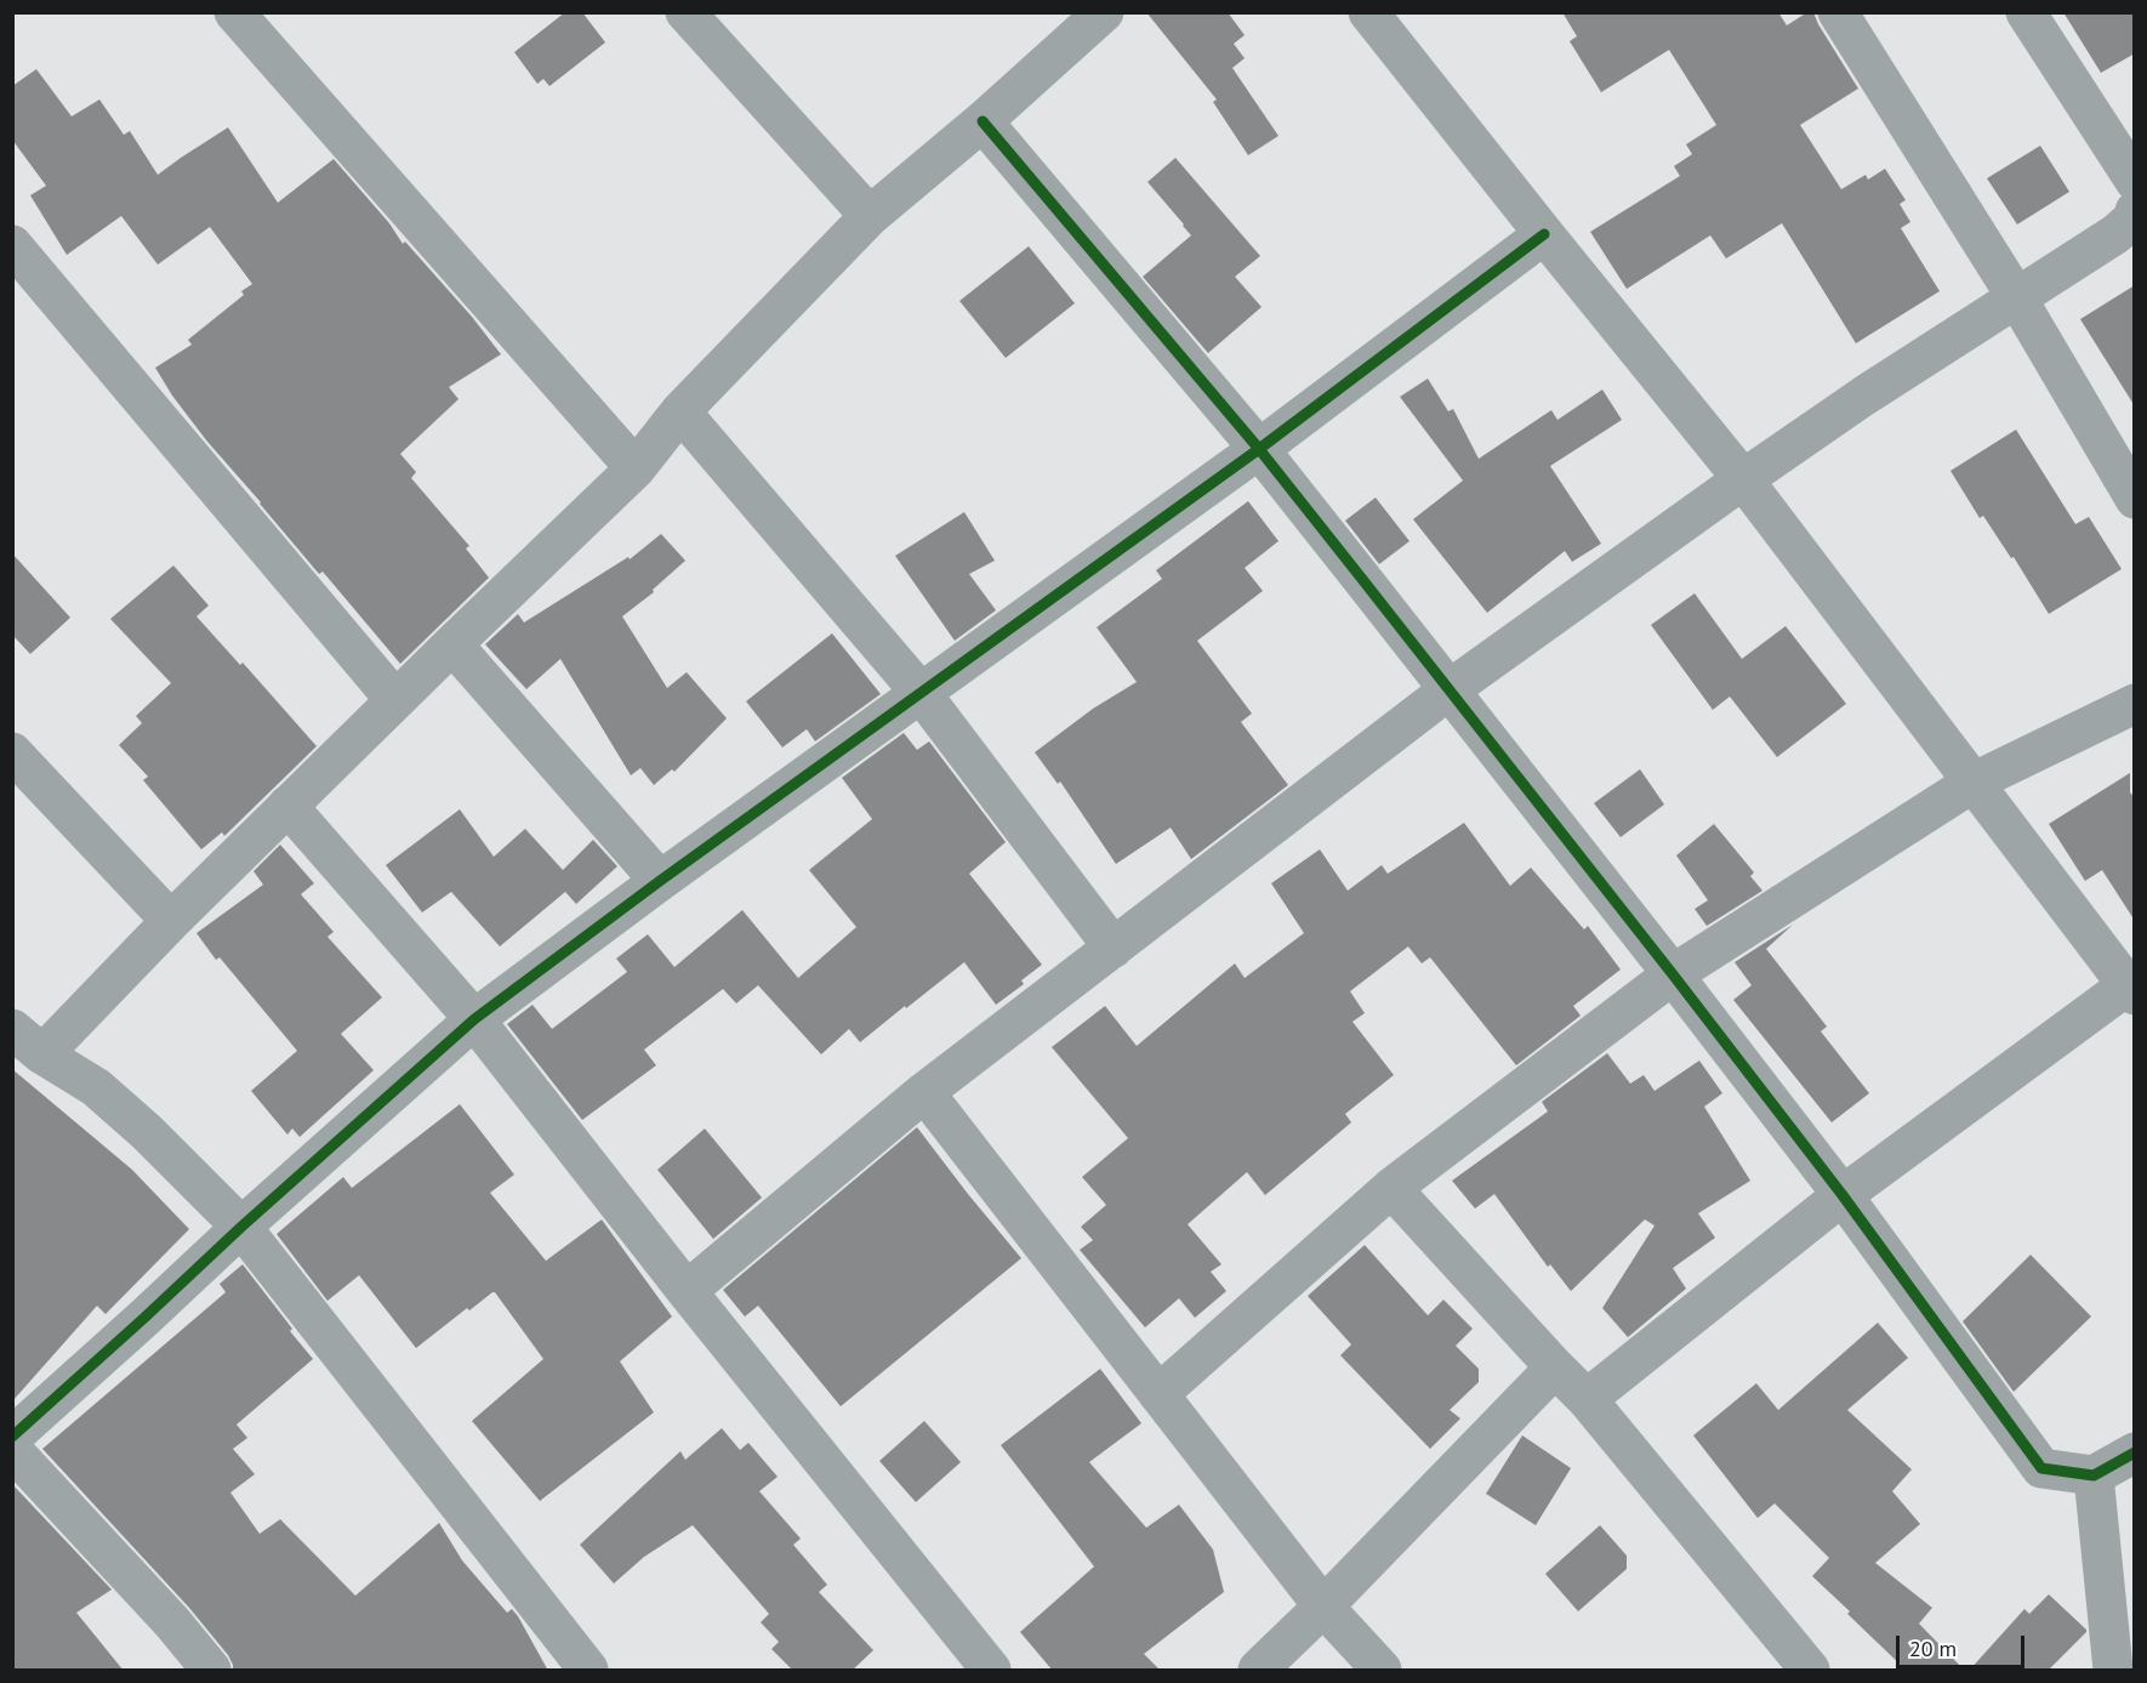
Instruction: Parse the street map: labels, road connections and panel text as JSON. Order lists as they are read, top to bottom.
{
  "scale_bar": "20 m"
}
